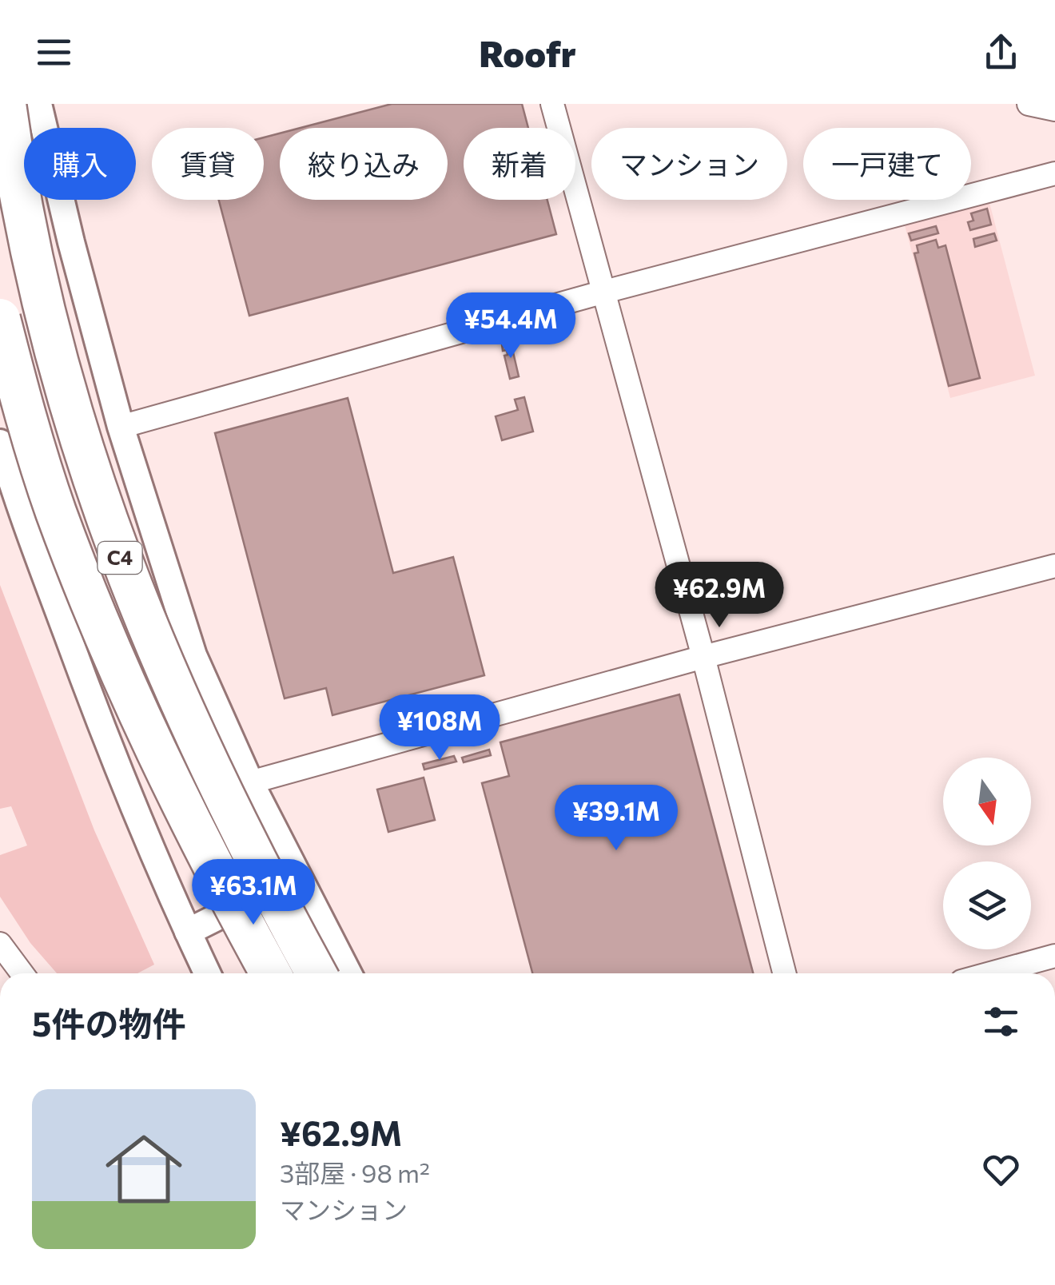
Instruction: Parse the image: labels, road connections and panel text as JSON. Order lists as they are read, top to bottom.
{
  "streets": {
    "highway": ["C4"]
  },
  "north": "bottom",
  "page": {
    "header": "Roofr",
    "chip": [
      "購入",
      "賃貸",
      "絞り込み",
      "新着",
      "マンション",
      "一戸建て"
    ],
    "price": [
      "¥54.4M",
      "¥62.9M",
      "¥108M",
      "¥39.1M",
      "¥63.1M"
    ],
    "heading": "5件の物件",
    "list": [
      {
        "name": "¥62.9M",
        "note": "3部屋 · 98 m² · マンション"
      }
    ]
  }
}
